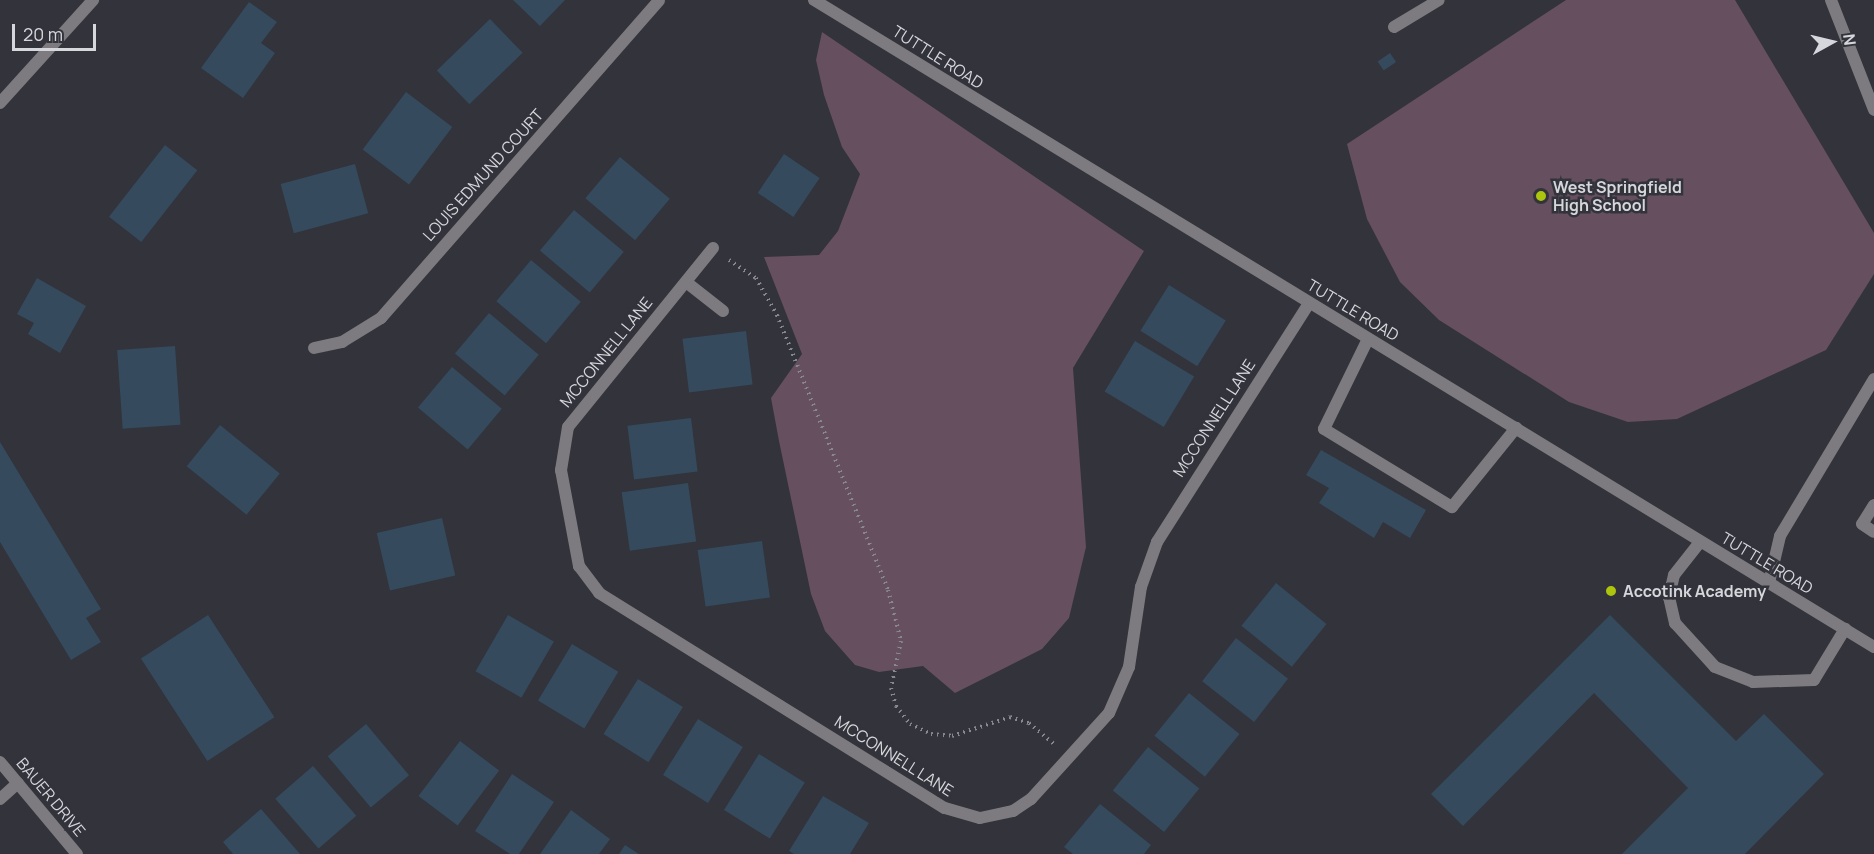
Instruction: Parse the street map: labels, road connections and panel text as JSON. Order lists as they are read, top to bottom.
{
  "streets": {
    "street": [
      "TUTTLE ROAD",
      "LOUIS EDMUND COURT",
      "MCCONNELL LANE",
      "BAUER DRIVE"
    ]
  },
  "crossings": [
    ["TUTTLE ROAD", "MCCONNELL LANE"]
  ],
  "places": ["West Springfield High School", "Accotink Academy"],
  "scale_bar": "20 m",
  "north": "right"
}
